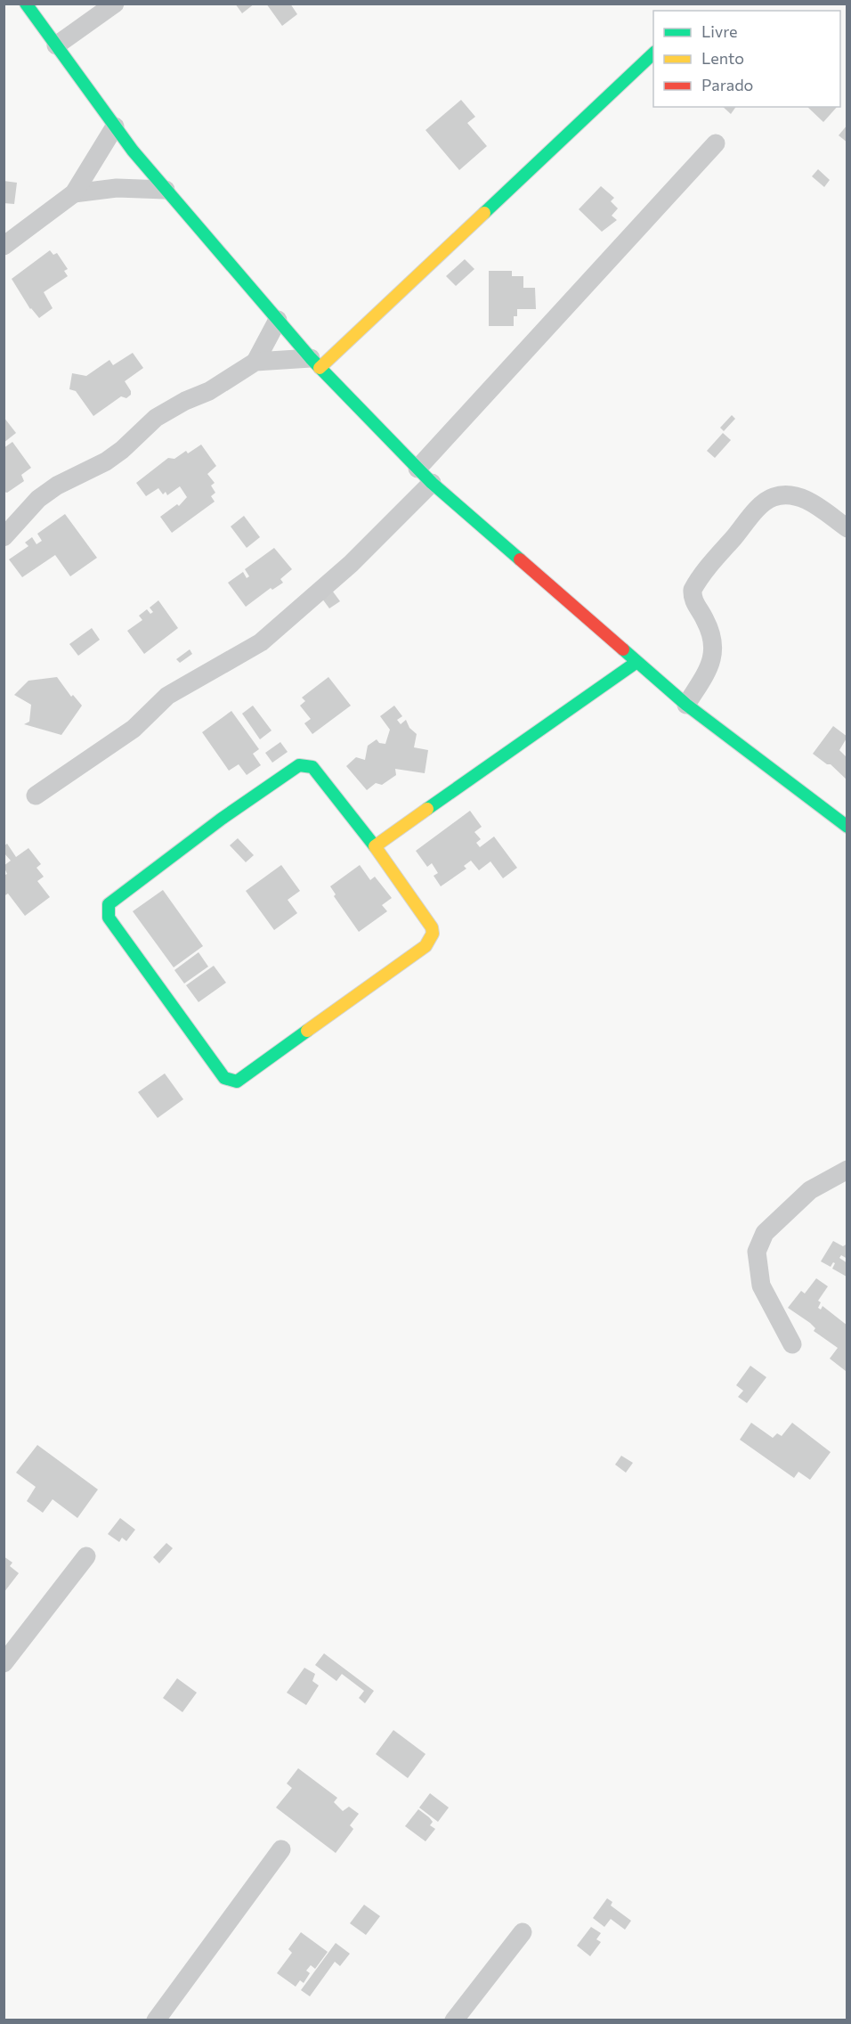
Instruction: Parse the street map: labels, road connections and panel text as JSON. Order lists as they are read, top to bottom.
{
  "legend": ["Livre", "Lento", "Parado"]
}
